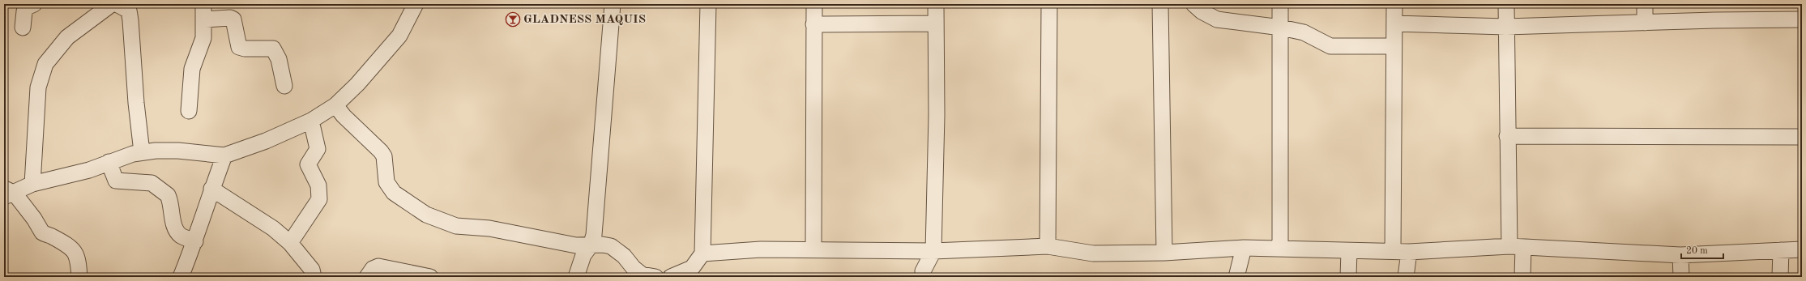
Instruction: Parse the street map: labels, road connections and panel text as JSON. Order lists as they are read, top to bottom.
{
  "places": {
    "bar": ["GLADNESS MAQUIS"]
  },
  "scale_bar": "20 m"
}
